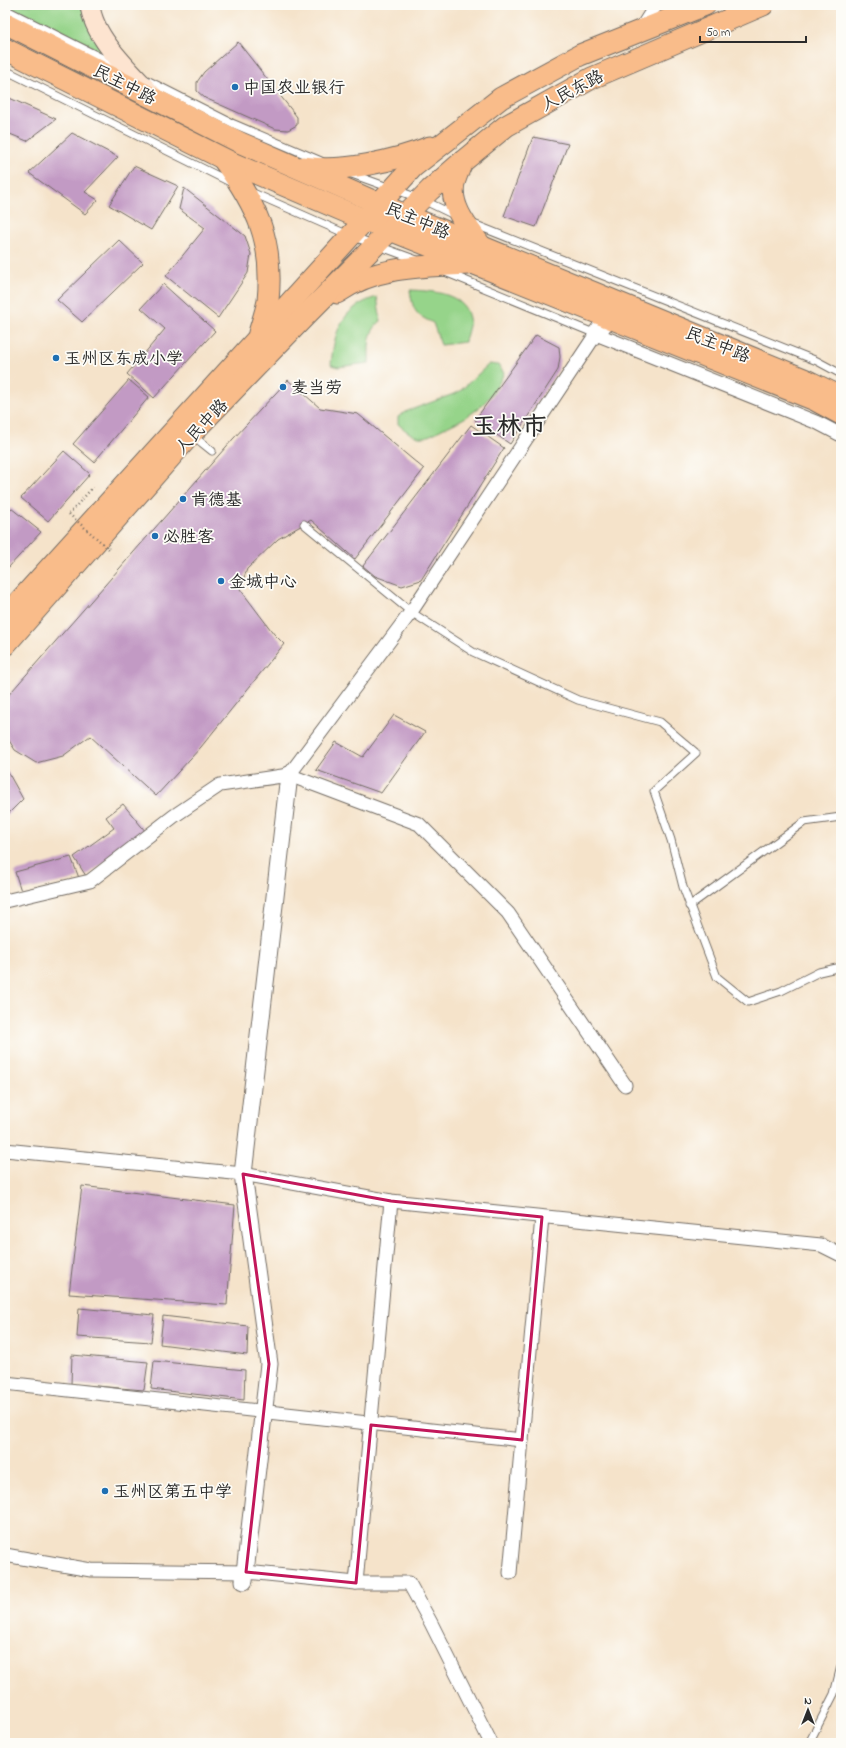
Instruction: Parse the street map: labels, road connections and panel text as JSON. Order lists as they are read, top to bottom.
{
  "streets": {
    "main road": ["民主中路", "人民东路", "人民中路"]
  },
  "crossings": [
    ["民主中路", "人民东路"],
    ["民主中路", "人民中路"],
    ["人民东路", "人民中路"]
  ],
  "districts": ["玉林市"],
  "places": [
    "中国农业银行",
    "玉州区东成小学",
    "麦当劳",
    "肯德基",
    "必胜客",
    "金城中心",
    "玉州区第五中学"
  ],
  "scale_bar": "50 m",
  "north": "top"
}
